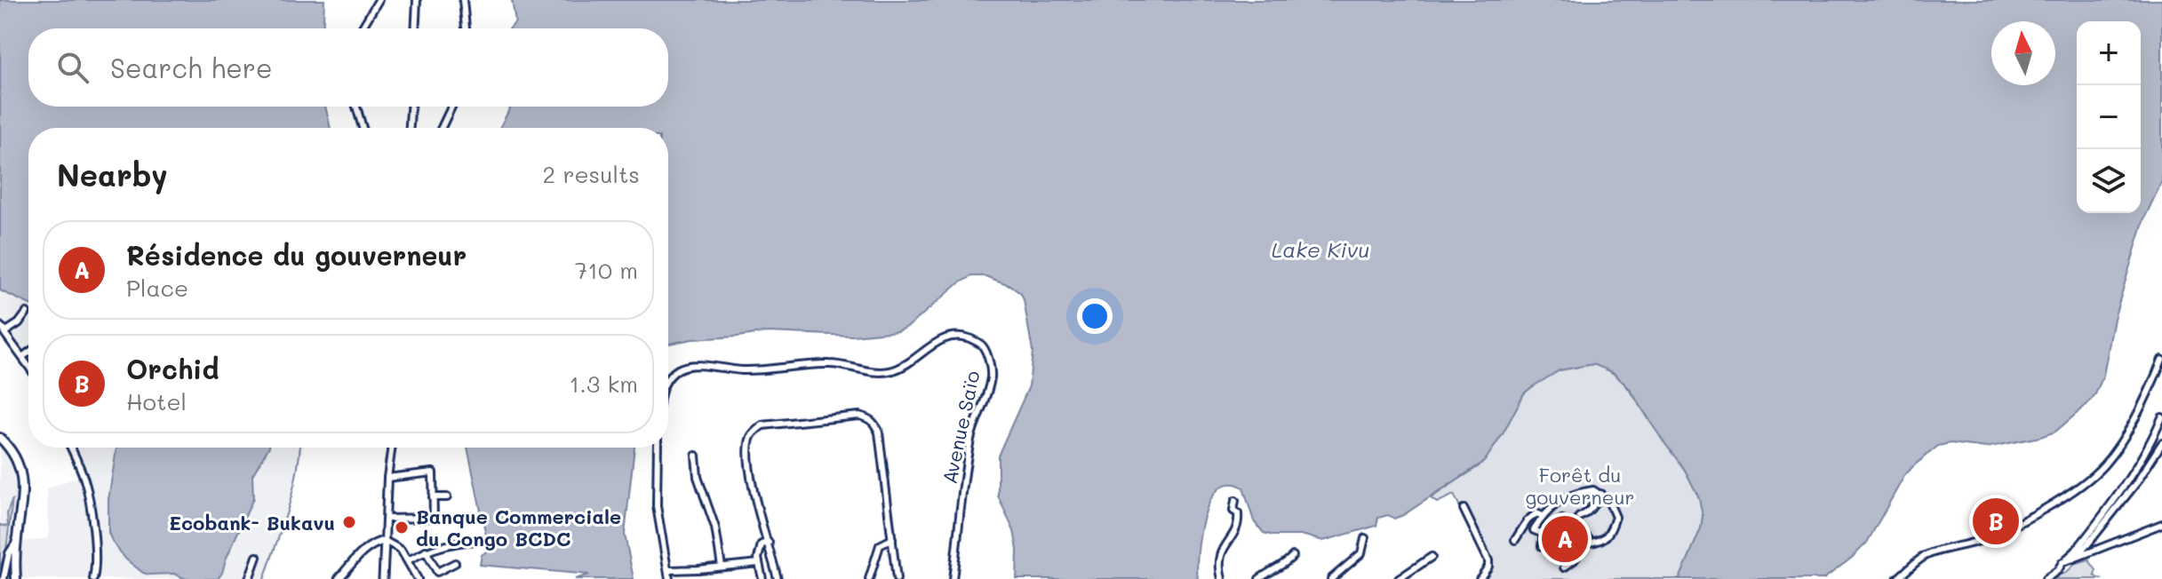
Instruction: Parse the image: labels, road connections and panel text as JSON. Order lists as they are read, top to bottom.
{
  "streets": {
    "street": ["Avenue Saïo"]
  },
  "water": ["Lake Kivu"],
  "parks": ["Forêt du gouverneur"],
  "places": ["Ecobank- Bukavu", "Banque Commerciale du Congo BCDC"],
  "north": "top",
  "page": {
    "map_buttons": ["+", "−"],
    "search": "Search here",
    "heading": ["Nearby", "2 results"],
    "list": [
      {
        "mark": "A",
        "name": "Résidence du gouverneur",
        "note": "Place",
        "value": "710 m"
      },
      {
        "mark": "B",
        "name": "Orchid",
        "note": "Hotel",
        "value": "1.3 km"
      }
    ],
    "pins": ["B", "A"]
  }
}
